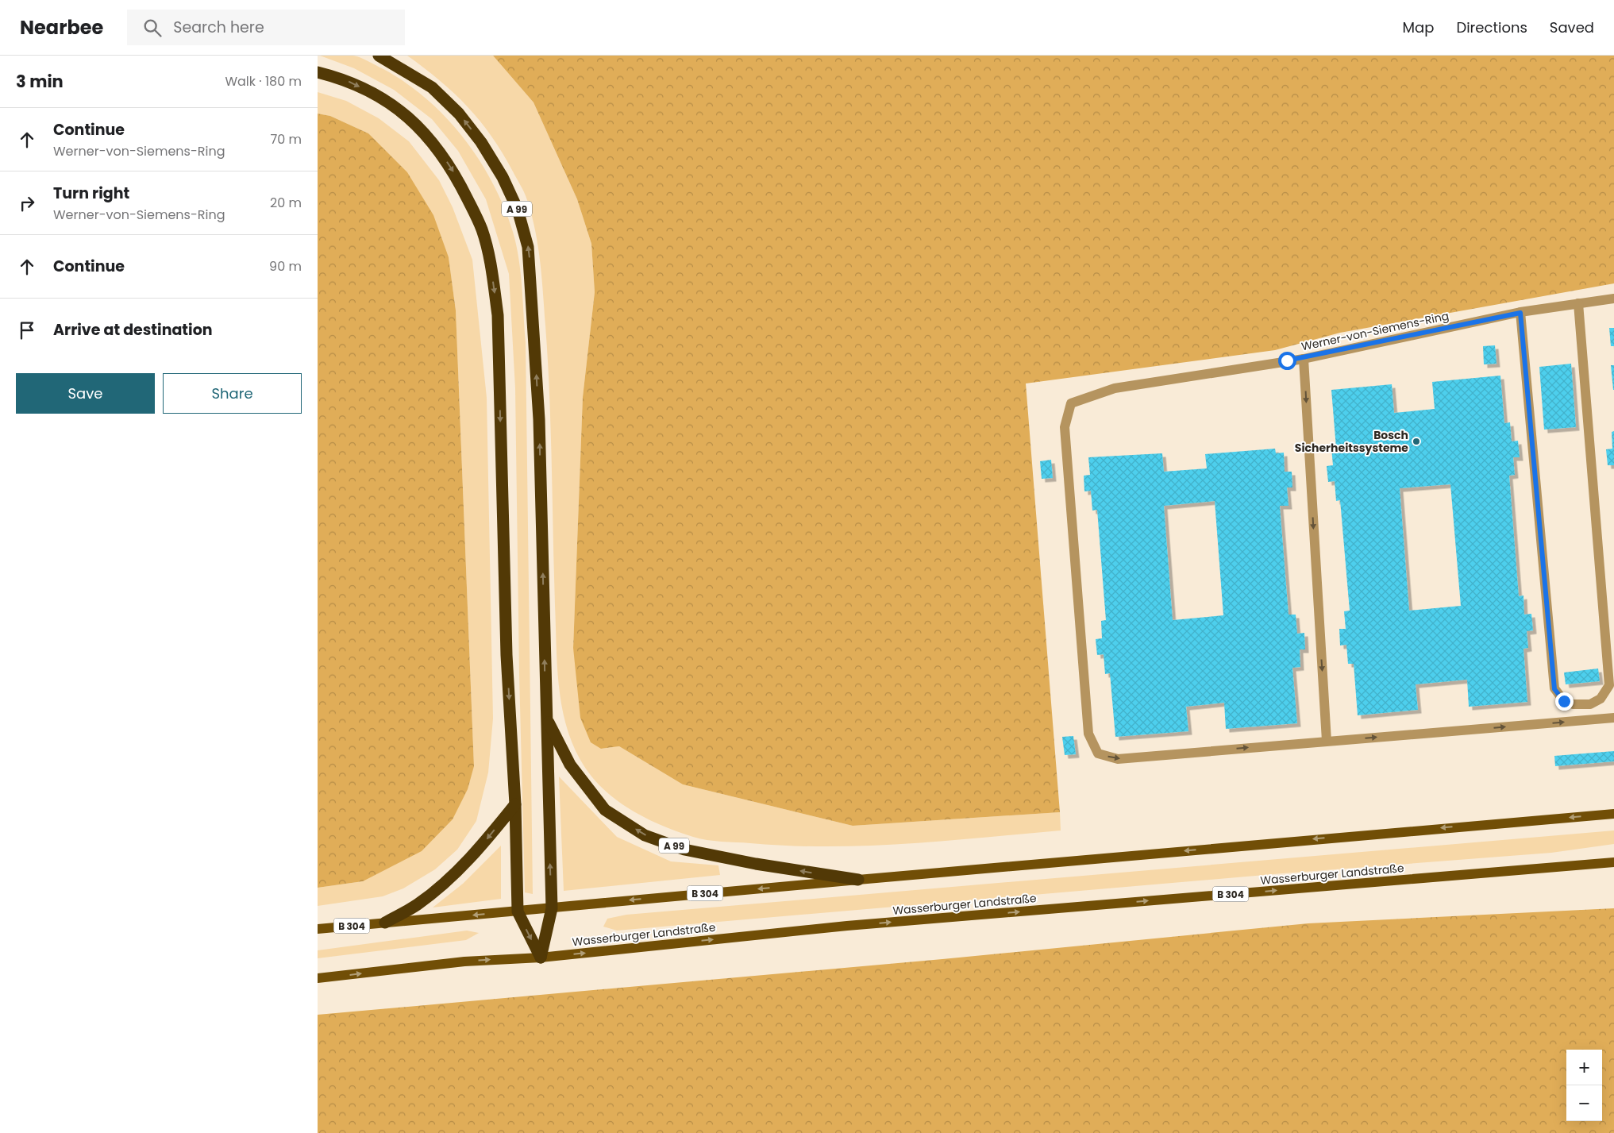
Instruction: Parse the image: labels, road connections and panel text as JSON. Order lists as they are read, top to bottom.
{
  "streets": {
    "highway": ["A 99"],
    "main road": ["Wasserburger Landstraße", "B 304"],
    "street": ["Werner-von-Siemens-Ring"]
  },
  "crossings": [
    ["A 99", "Wasserburger Landstraße"],
    ["A 99", "B 304"]
  ],
  "places": ["Bosch Sicherheitssysteme"],
  "page": {
    "header": "Nearbee",
    "search": "Search here",
    "nav": ["Map", "Directions", "Saved"],
    "heading": ["3 min", "Walk · 180 m"],
    "list": [
      ["Continue", "Werner-von-Siemens-Ring", "70 m"],
      ["Turn right", "Werner-von-Siemens-Ring", "20 m"],
      ["Continue", "90 m"],
      "Arrive at destination"
    ],
    "buttons": ["Save", "Share"],
    "map_buttons": ["+", "−"]
  }
}
